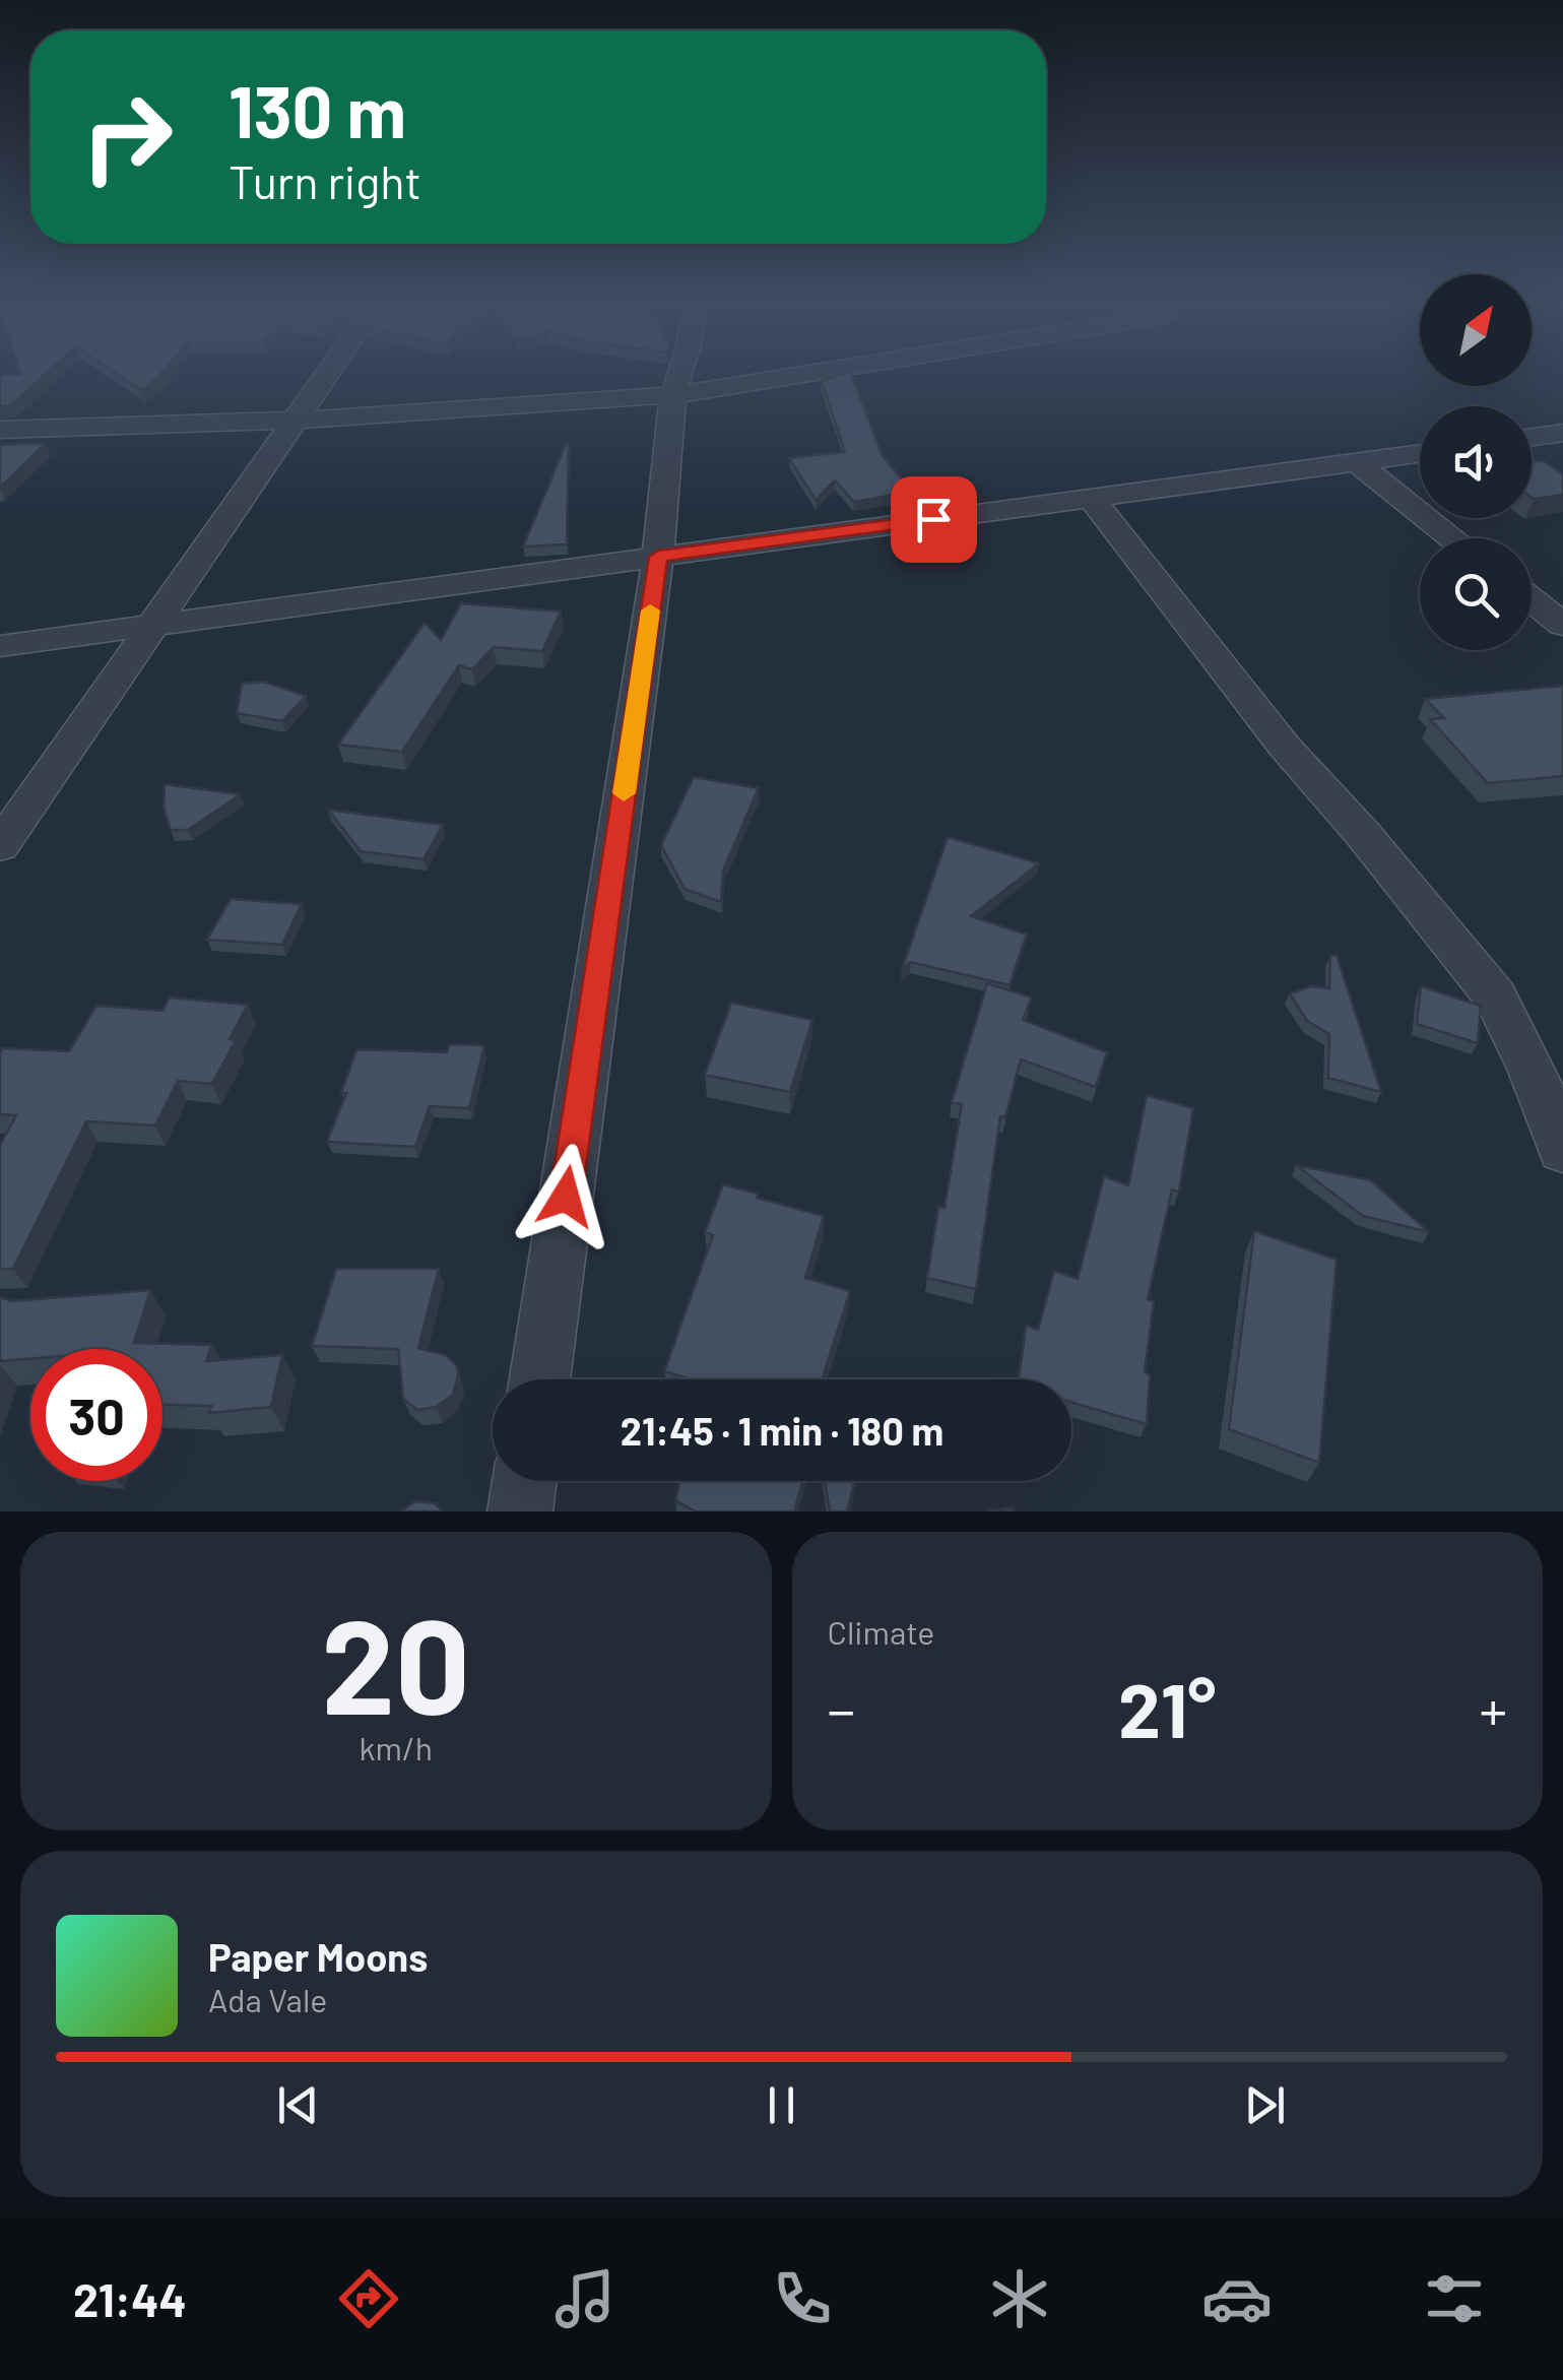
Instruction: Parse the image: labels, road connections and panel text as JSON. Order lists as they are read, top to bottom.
{
  "north": "top right",
  "page": {
    "turn": ["130 m", "Turn right"],
    "limit": "30",
    "trip": "21:45 · 1 min · 180 m",
    "tile": [
      ["20", "km/h"],
      "Climate"
    ],
    "heat": ["−", "21°", "+"],
    "song": ["Paper Moons", "Ada Vale"],
    "tabs": "21:44"
  }
}
